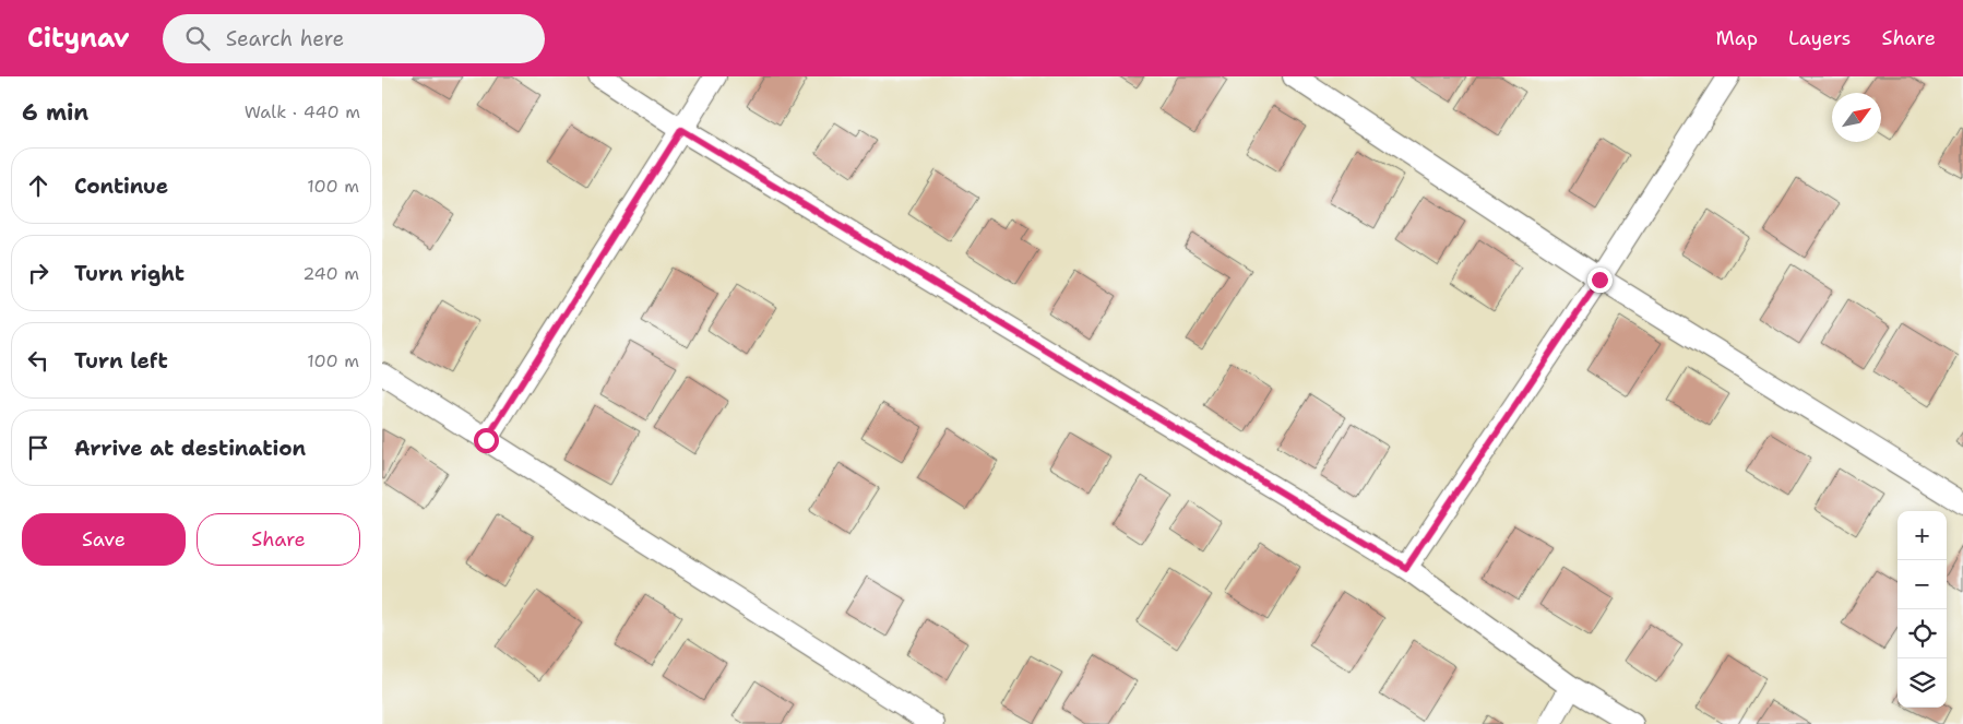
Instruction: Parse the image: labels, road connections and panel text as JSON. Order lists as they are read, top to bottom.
{
  "north": "top right",
  "page": {
    "header": "Citynav",
    "search": "Search here",
    "nav": ["Map", "Layers", "Share"],
    "heading": ["6 min", "Walk · 440 m"],
    "list": [
      ["Continue", "100 m"],
      ["Turn right", "240 m"],
      ["Turn left", "100 m"],
      "Arrive at destination"
    ],
    "buttons": ["Save", "Share"],
    "map_buttons": ["+", "−"]
  }
}
